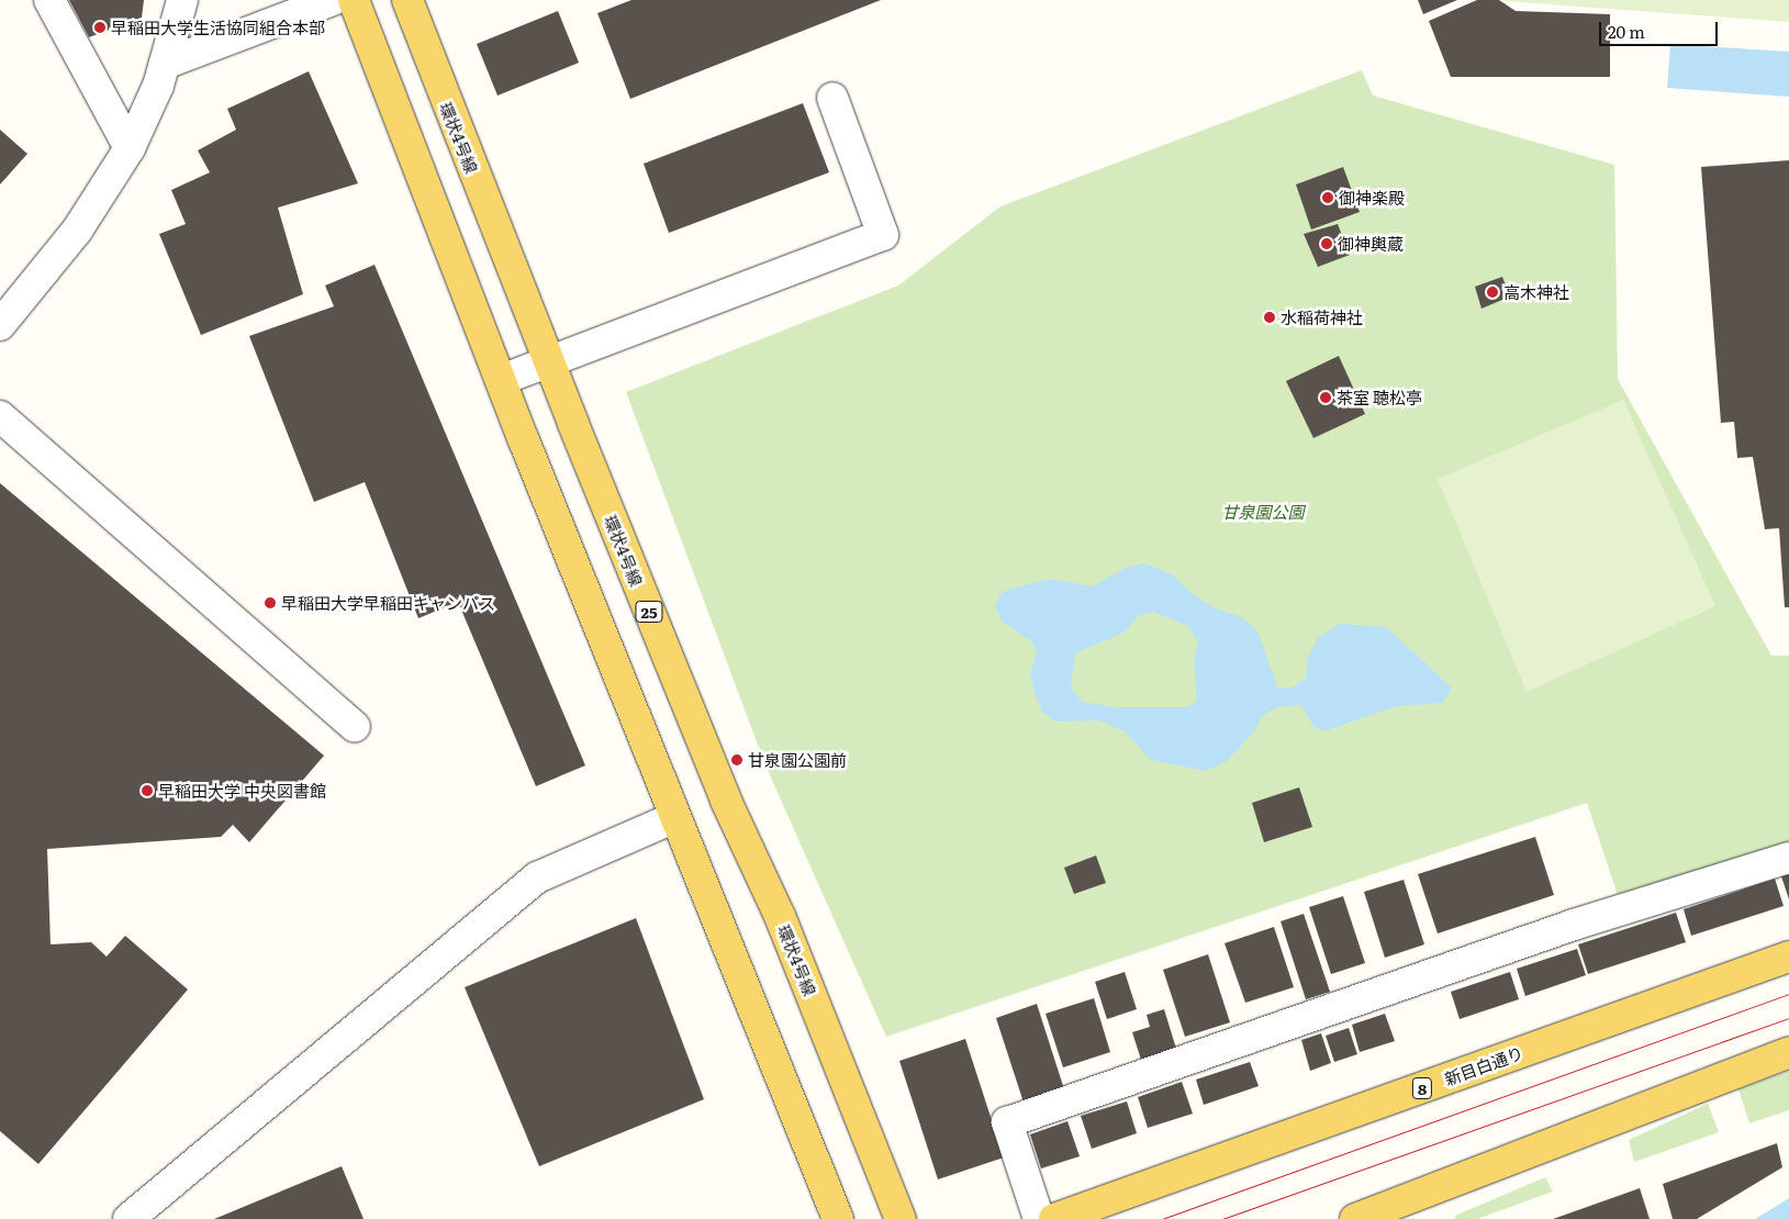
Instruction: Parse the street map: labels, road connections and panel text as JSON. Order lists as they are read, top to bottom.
{
  "streets": {
    "main road": [
      "環状4号線",
      "25",
      "新目白通り",
      "8"
    ]
  },
  "parks": ["甘泉園公園"],
  "places": [
    "早稲田大学生活協同組合本部",
    "御神楽殿",
    "御神輿蔵",
    "高木神社",
    "水稲荷神社",
    "茶室 聴松亭",
    "早稲田大学早稲田キャンパス",
    "甘泉園公園前",
    "早稲田大学 中央図書館"
  ],
  "scale_bar": "20 m"
}
